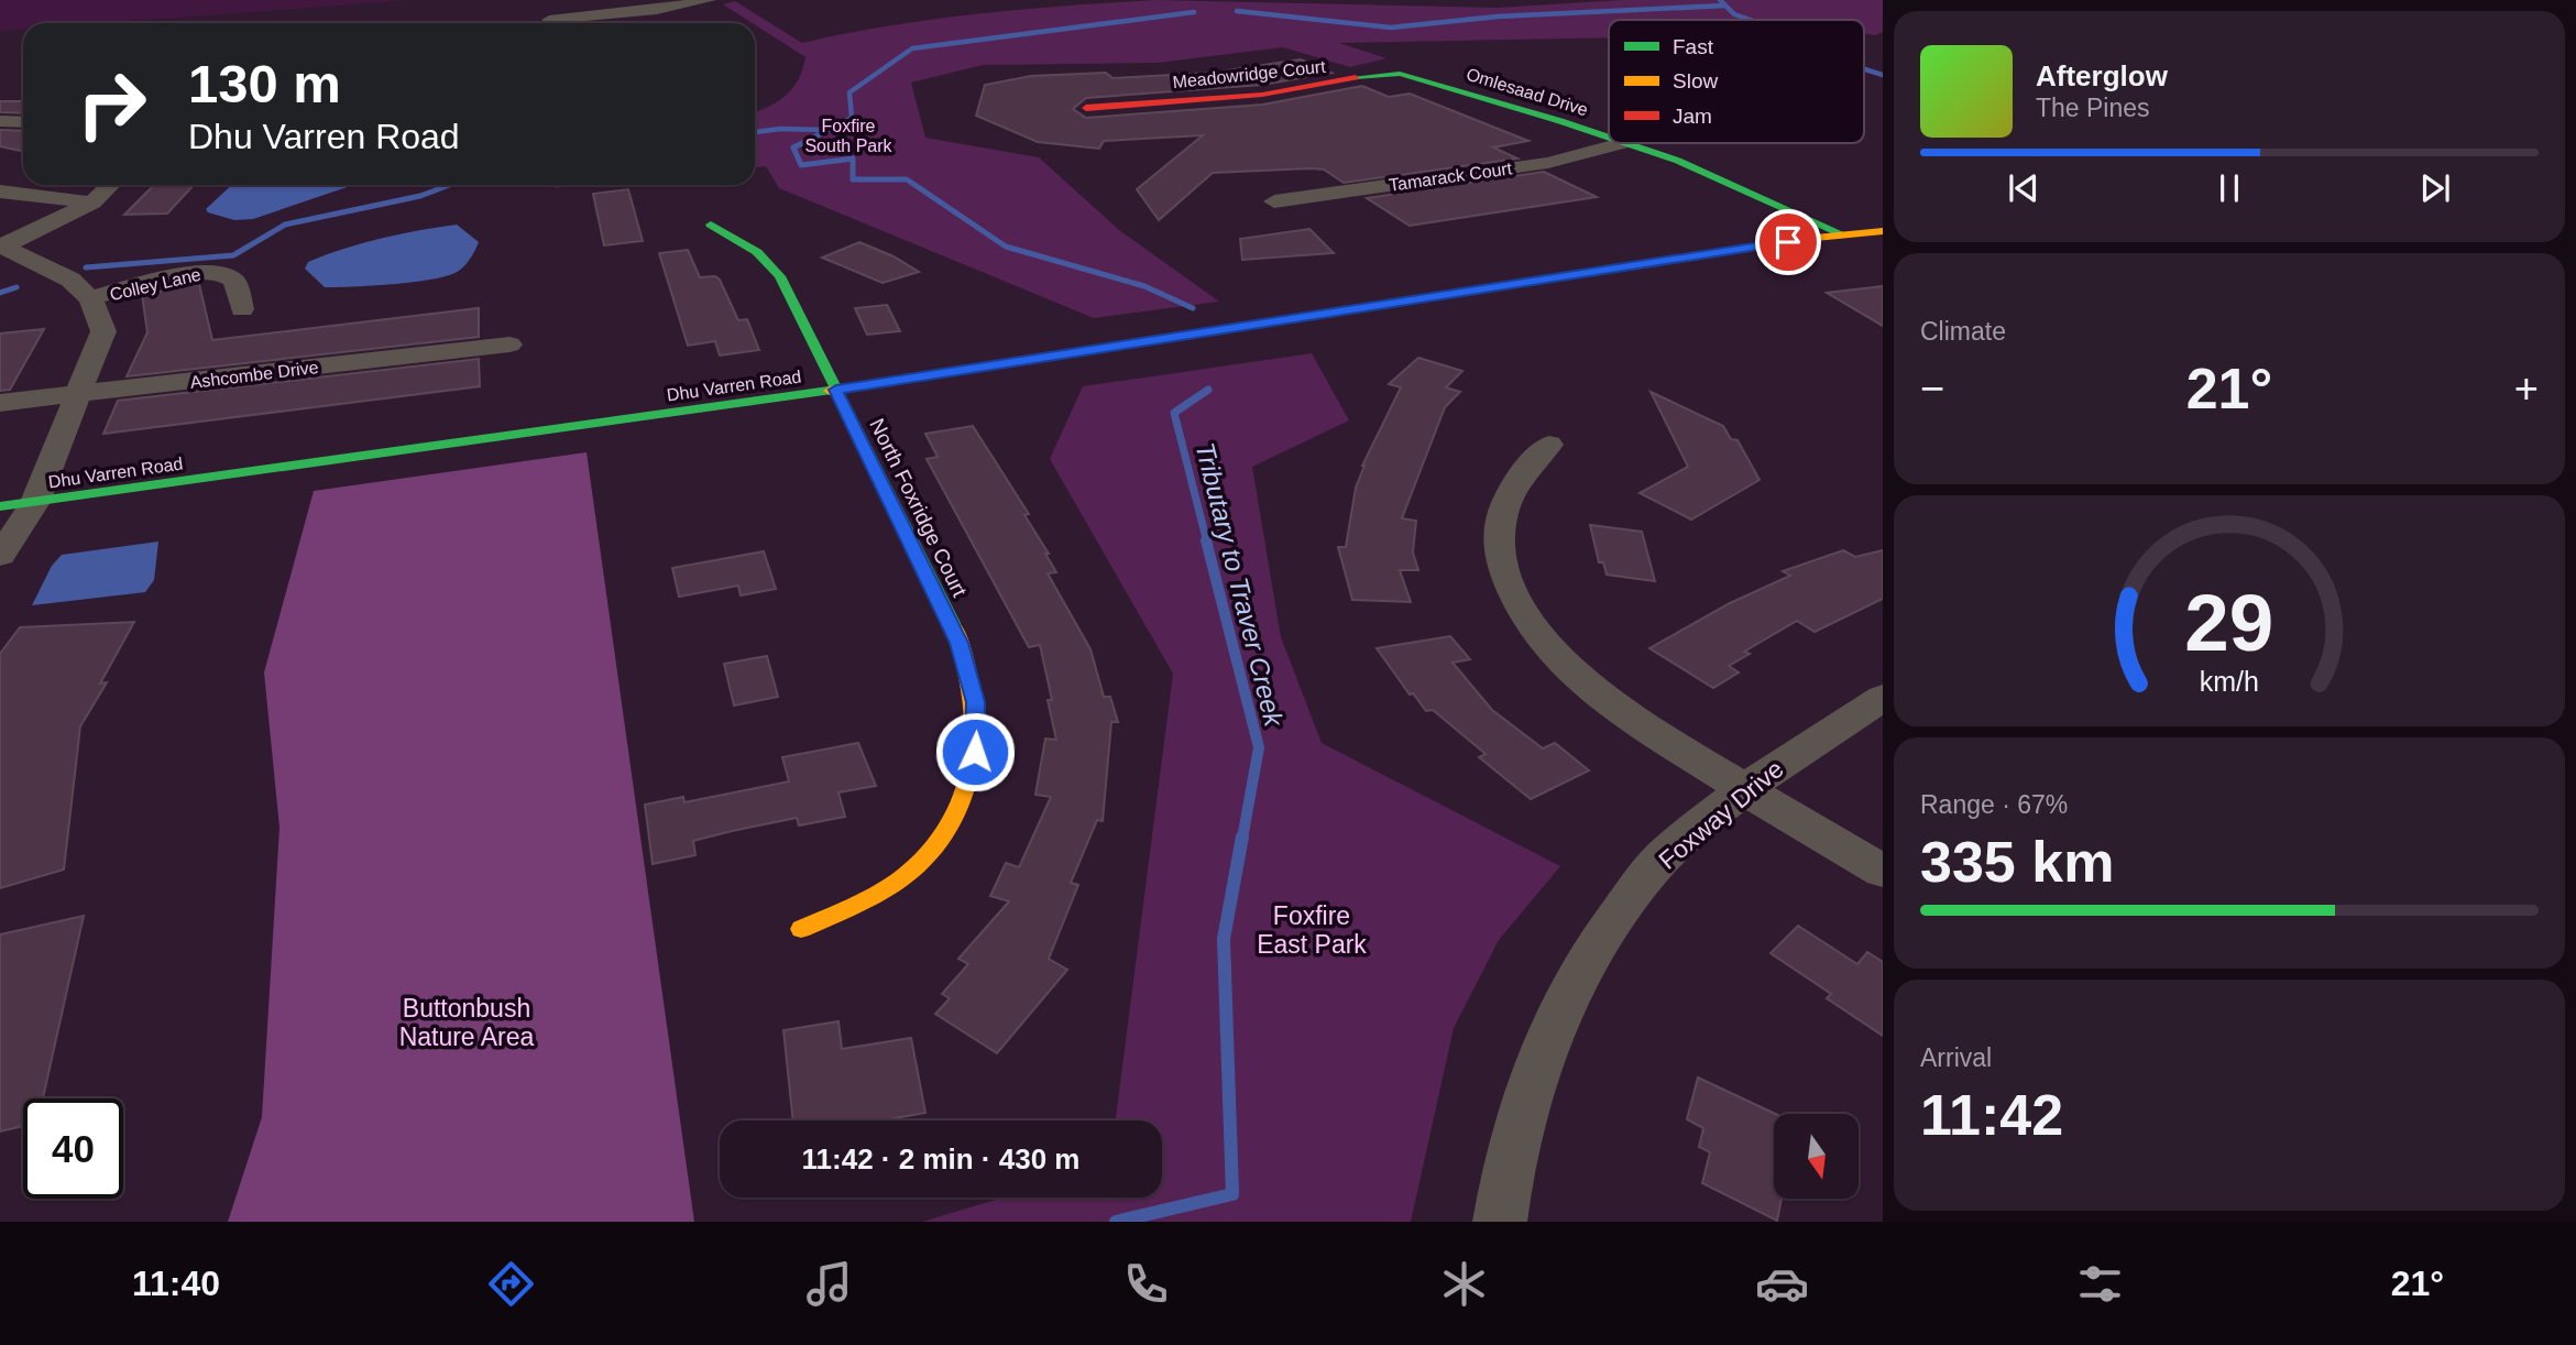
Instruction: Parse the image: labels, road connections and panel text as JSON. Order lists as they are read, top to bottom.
{
  "streets": {
    "street": [
      "Meadowridge Court",
      "Omlesaad Drive",
      "Tamarack Court",
      "Colley Lane",
      "Ashcombe Drive",
      "Dhu Varren Road",
      "North Foxridge Court",
      "Foxway Drive"
    ]
  },
  "crossings": [
    ["Meadowridge Court", "Omlesaad Drive"],
    ["Omlesaad Drive", "Dhu Varren Road"],
    ["Dhu Varren Road", "North Foxridge Court"]
  ],
  "water": ["Tributary to Traver Creek"],
  "parks": ["Foxfire South Park", "Foxfire East Park", "Buttonbush Nature Area"],
  "legend": ["Fast", "Slow", "Jam"],
  "north": "bottom",
  "page": {
    "turn": ["130 m", "Dhu Varren Road"],
    "song": ["Afterglow", "The Pines"],
    "tile": [
      "Climate",
      ["Range · 67%", "335 km"],
      ["Arrival", "11:42"]
    ],
    "heat": ["−", "21°", "+"],
    "limit": "40",
    "trip": "11:42 · 2 min · 430 m",
    "tabs": ["11:40", "21°"],
    "gauge": ["29", "km/h"]
  }
}
